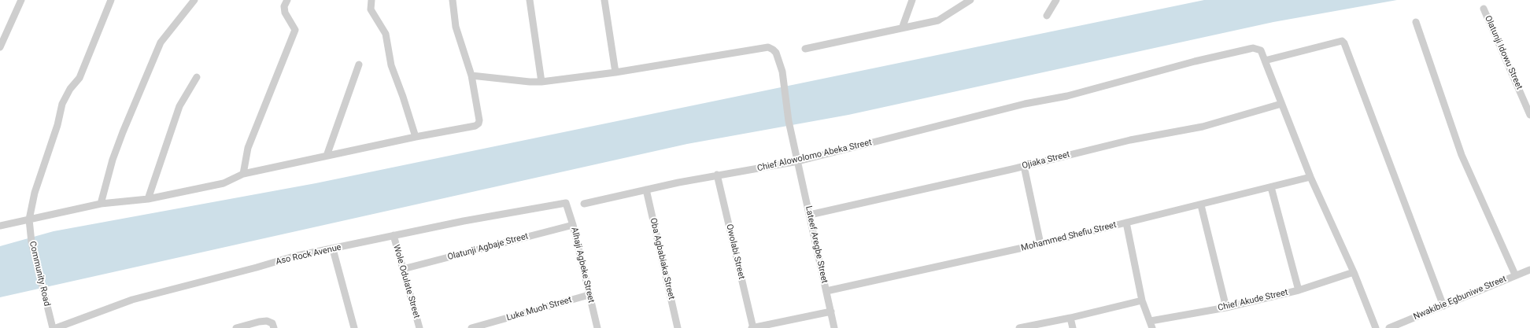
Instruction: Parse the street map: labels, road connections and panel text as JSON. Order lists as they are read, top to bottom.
{
  "streets": {
    "street": [
      "Olatunji Idowu Street",
      "Chief Alowolomo Abeka Street",
      "Ojiaka Street",
      "Mohammed Shefiu Street",
      "Lateef Aregbe Street",
      "Olatunji Agbaje Street",
      "Owolabi Street",
      "Aso Rock Avenue",
      "Oba Agbabiaka Street",
      "Alhaji Agbeke Street",
      "Community Road",
      "Wole Odulate Street",
      "Nwakibie Egbuniwe Street",
      "Chief Akude Street",
      "Luke Muoh Street"
    ]
  },
  "crossings": [
    ["Chief Alowolomo Abeka Street", "Lateef Aregbe Street"],
    ["Chief Alowolomo Abeka Street", "Owolabi Street"],
    ["Chief Alowolomo Abeka Street", "Oba Agbabiaka Street"],
    ["Ojiaka Street", "Lateef Aregbe Street"],
    ["Mohammed Shefiu Street", "Lateef Aregbe Street"],
    ["Olatunji Agbaje Street", "Alhaji Agbeke Street"],
    ["Olatunji Agbaje Street", "Wole Odulate Street"],
    ["Aso Rock Avenue", "Alhaji Agbeke Street"],
    ["Aso Rock Avenue", "Wole Odulate Street"],
    ["Alhaji Agbeke Street", "Luke Muoh Street"]
  ]
}
